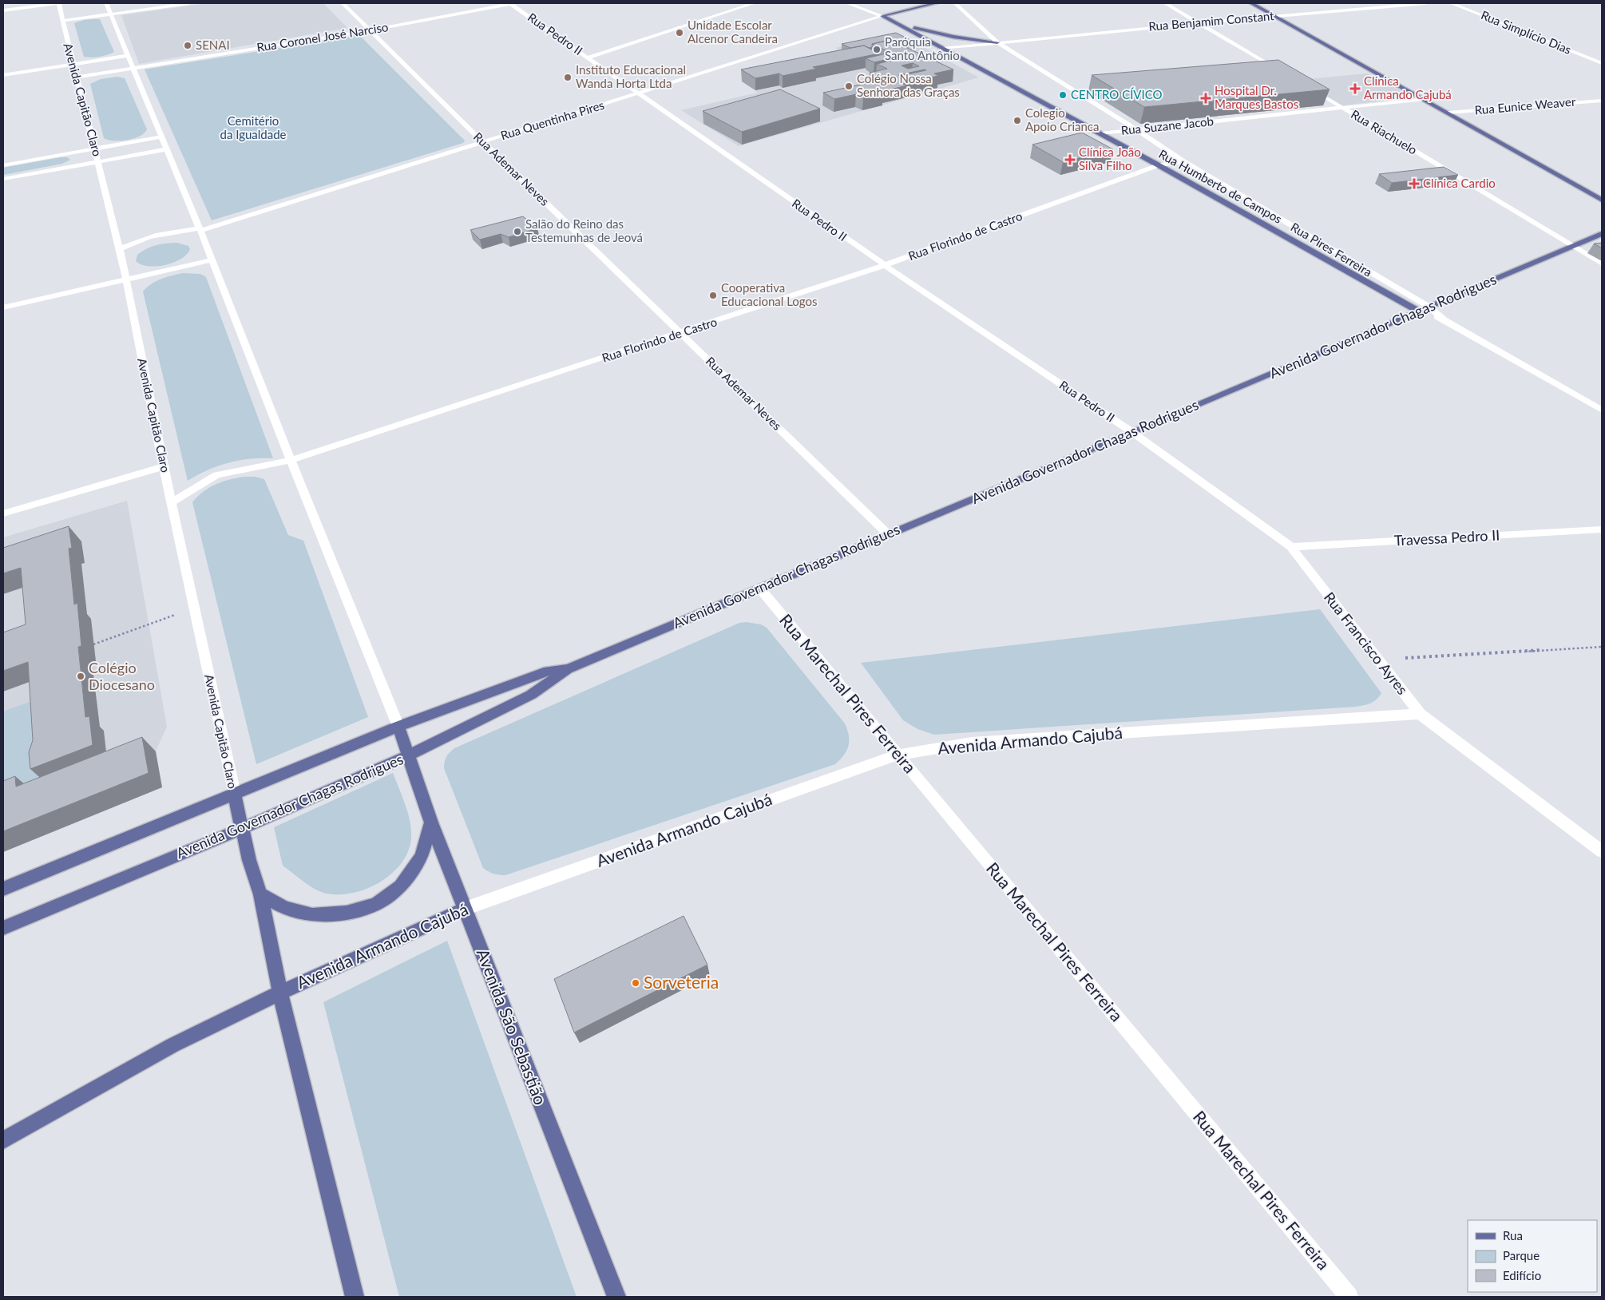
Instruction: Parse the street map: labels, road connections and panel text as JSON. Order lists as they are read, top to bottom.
{
  "streets": {
    "main road": [
      "Avenida Capitão Claro",
      "Rua Humberto de Campos",
      "Avenida Governador Chagas Rodrigues",
      "Avenida Armando Cajubá",
      "Avenida São Sebastião"
    ],
    "street": [
      "Rua Benjamim Constant",
      "Rua Simplício Dias",
      "Rua Pedro II",
      "Rua Coronel José Narciso",
      "Rua Eunice Weaver",
      "Rua Quentinha Pires",
      "Rua Suzane Jacob",
      "Rua Riachuelo",
      "Rua Ademar Neves",
      "Rua Florindo de Castro",
      "Rua Pires Ferreira",
      "Travessa Pedro II",
      "Rua Francisco Ayres",
      "Rua Marechal Pires Ferreira"
    ]
  },
  "crossings": [
    ["Rua Benjamim Constant", "Rua Humberto de Campos"],
    ["Rua Benjamim Constant", "Rua Pires Ferreira"],
    ["Rua Pedro II", "Rua Coronel José Narciso"],
    ["Rua Pedro II", "Rua Quentinha Pires"],
    ["Rua Pedro II", "Rua Florindo de Castro"],
    ["Rua Pedro II", "Avenida Governador Chagas Rodrigues"],
    ["Rua Pedro II", "Rua Francisco Ayres"],
    ["Rua Coronel José Narciso", "Avenida Capitão Claro"],
    ["Rua Coronel José Narciso", "Rua Ademar Neves"],
    ["Avenida Capitão Claro", "Rua Quentinha Pires"],
    ["Avenida Capitão Claro", "Rua Florindo de Castro"],
    ["Avenida Capitão Claro", "Avenida Governador Chagas Rodrigues"],
    ["Rua Quentinha Pires", "Rua Ademar Neves"],
    ["Rua Quentinha Pires", "Rua Humberto de Campos"],
    ["Rua Suzane Jacob", "Rua Riachuelo"],
    ["Rua Suzane Jacob", "Rua Humberto de Campos"],
    ["Rua Suzane Jacob", "Rua Pires Ferreira"],
    ["Rua Riachuelo", "Avenida Governador Chagas Rodrigues"],
    ["Rua Ademar Neves", "Rua Florindo de Castro"],
    ["Rua Ademar Neves", "Avenida Governador Chagas Rodrigues"],
    ["Rua Humberto de Campos", "Rua Florindo de Castro"],
    ["Rua Humberto de Campos", "Avenida Governador Chagas Rodrigues"],
    ["Rua Florindo de Castro", "Rua Pires Ferreira"],
    ["Rua Pires Ferreira", "Avenida Governador Chagas Rodrigues"],
    ["Avenida Governador Chagas Rodrigues", "Rua Francisco Ayres"],
    ["Avenida Governador Chagas Rodrigues", "Rua Marechal Pires Ferreira"],
    ["Avenida Governador Chagas Rodrigues", "Avenida São Sebastião"],
    ["Travessa Pedro II", "Rua Francisco Ayres"],
    ["Rua Francisco Ayres", "Avenida Armando Cajubá"],
    ["Rua Marechal Pires Ferreira", "Avenida Armando Cajubá"],
    ["Avenida Armando Cajubá", "Avenida São Sebastião"]
  ],
  "parks": ["Cemitério da Igualdade"],
  "places": {
    "other": [
      "Unidade Escolar Alcenor Candeira",
      "SENAI",
      "Paróquia Santo Antônio",
      "Instituto Educacional Wanda Horta Ltda",
      "Colégio Nossa Senhora das Graças",
      "CENTRO CÍVICO",
      "Colegio Apoio Crianca",
      "Salão do Reino das Testemunhas de Jeová",
      "Cooperativa Educacional Logos",
      "Colégio Diocesano",
      "Sorveteria"
    ],
    "health": [
      "Clínica Armando Cajubá",
      "Hospital Dr. Marques Bastos",
      "Clínica João Silva Filho",
      "Clínica Cardio"
    ]
  },
  "legend": ["Rua", "Parque", "Edifício"]
}
